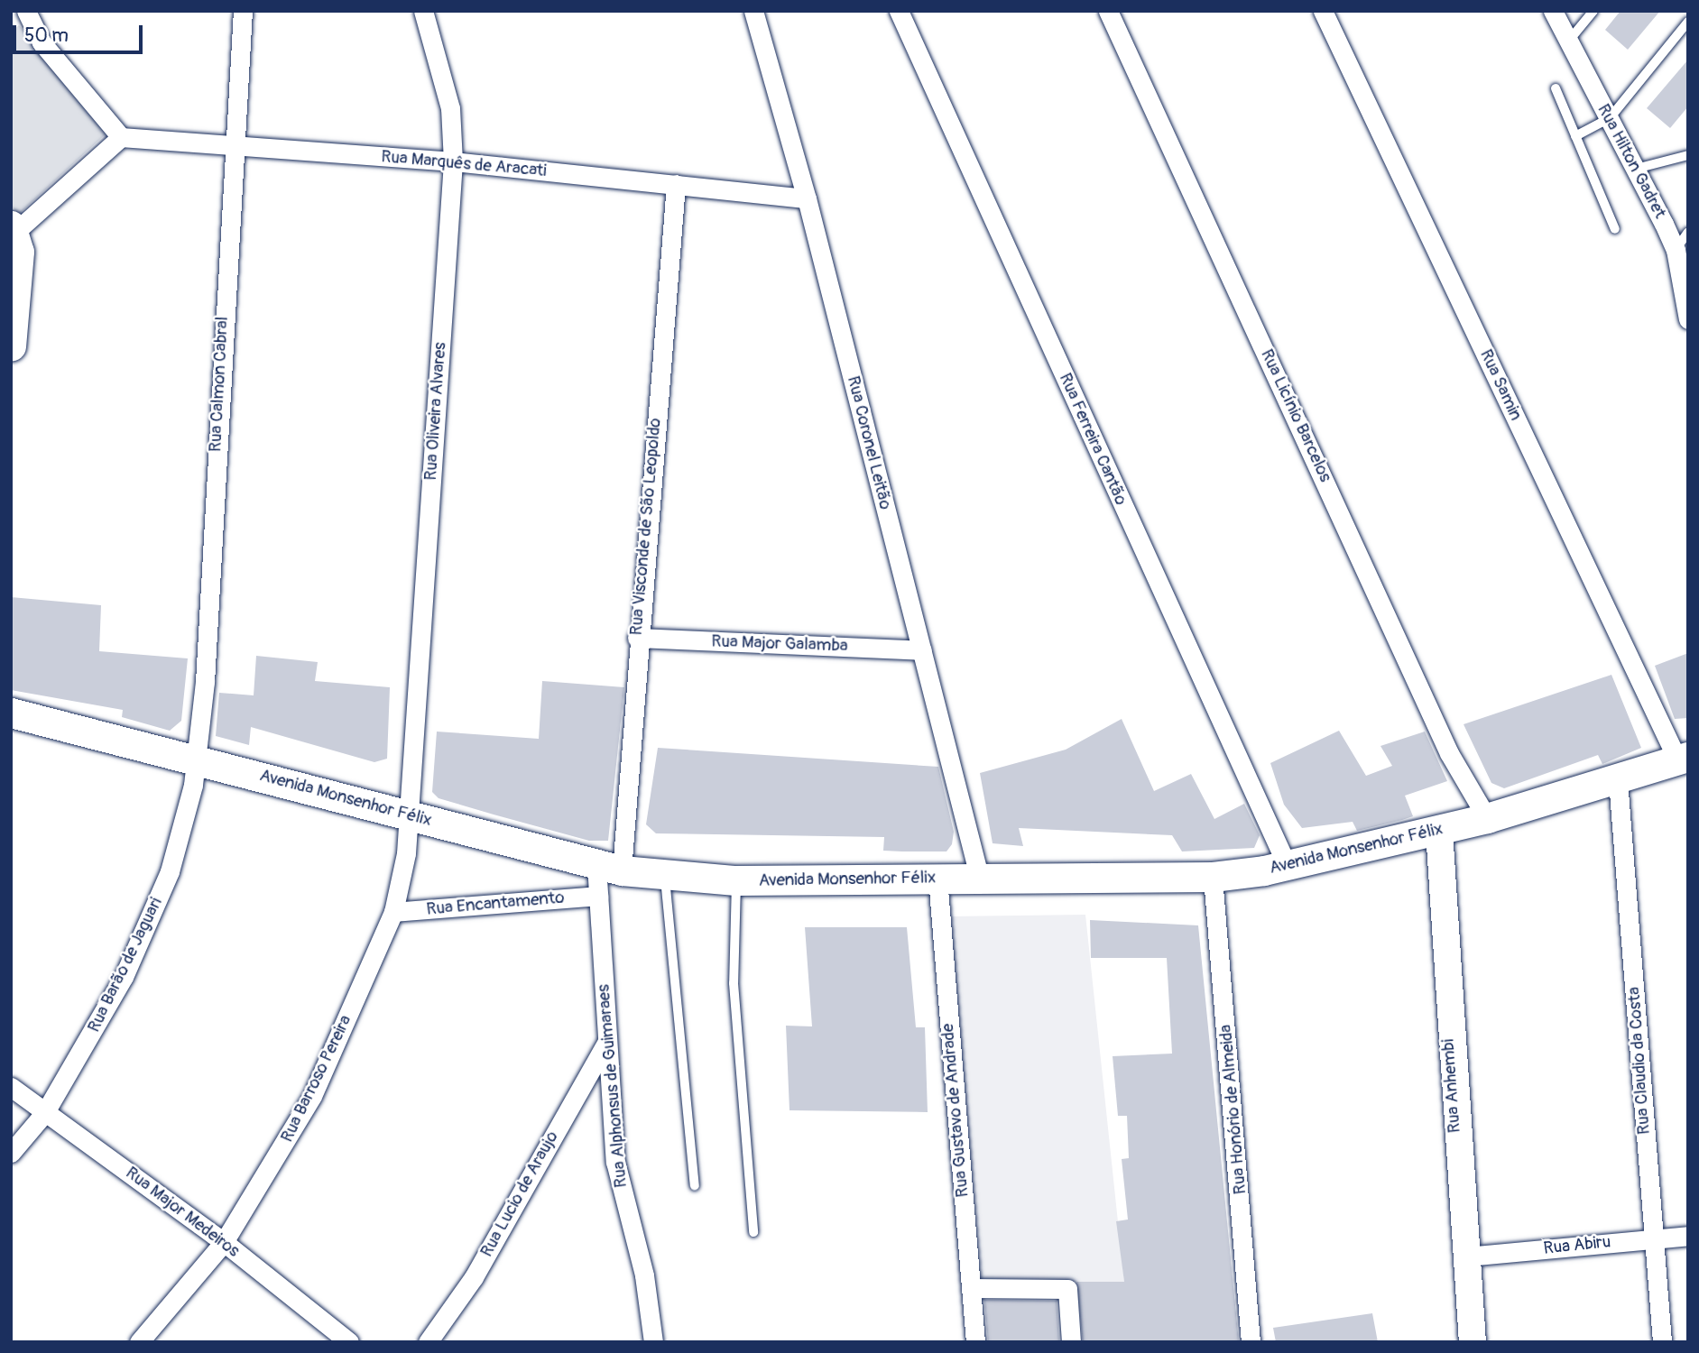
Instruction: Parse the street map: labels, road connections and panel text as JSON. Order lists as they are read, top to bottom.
{
  "streets": {
    "main road": ["Avenida Monsenhor Félix"],
    "street": [
      "Rua Hilton Gadret",
      "Rua Marquês de Aracati",
      "Rua Calmon Cabral",
      "Rua Samin",
      "Rua Oliveira Alvares",
      "Rua Licínio Barcelos",
      "Rua Ferreira Cantão",
      "Rua Coronel Leitão",
      "Rua Visconde de São Leopoldo",
      "Rua Major Galamba",
      "Rua Encantamento",
      "Rua Barão de Jaguari",
      "Rua Claudio da Costa",
      "Rua Barroso Pereira",
      "Rua Alphonsus de Guimaraes",
      "Rua Anhembi",
      "Rua Honório de Almeida",
      "Rua Gustavo de Andrade",
      "Rua Lucio de Araujo",
      "Rua Major Medeiros",
      "Rua Abiru"
    ]
  },
  "crossings": [
    ["Rua Marquês de Aracati", "Rua Calmon Cabral"],
    ["Rua Marquês de Aracati", "Rua Oliveira Alvares"],
    ["Rua Marquês de Aracati", "Rua Coronel Leitão"],
    ["Rua Marquês de Aracati", "Rua Visconde de São Leopoldo"],
    ["Rua Calmon Cabral", "Avenida Monsenhor Félix"],
    ["Rua Calmon Cabral", "Rua Barão de Jaguari"],
    ["Rua Samin", "Avenida Monsenhor Félix"],
    ["Rua Oliveira Alvares", "Avenida Monsenhor Félix"],
    ["Rua Oliveira Alvares", "Rua Barroso Pereira"],
    ["Rua Licínio Barcelos", "Avenida Monsenhor Félix"],
    ["Rua Ferreira Cantão", "Avenida Monsenhor Félix"],
    ["Rua Coronel Leitão", "Rua Major Galamba"],
    ["Rua Coronel Leitão", "Avenida Monsenhor Félix"],
    ["Rua Visconde de São Leopoldo", "Rua Major Galamba"],
    ["Rua Visconde de São Leopoldo", "Avenida Monsenhor Félix"],
    ["Rua Visconde de São Leopoldo", "Rua Alphonsus de Guimaraes"],
    ["Avenida Monsenhor Félix", "Rua Barão de Jaguari"],
    ["Avenida Monsenhor Félix", "Rua Claudio da Costa"],
    ["Avenida Monsenhor Félix", "Rua Barroso Pereira"],
    ["Avenida Monsenhor Félix", "Rua Alphonsus de Guimaraes"],
    ["Avenida Monsenhor Félix", "Rua Anhembi"],
    ["Avenida Monsenhor Félix", "Rua Honório de Almeida"],
    ["Avenida Monsenhor Félix", "Rua Gustavo de Andrade"],
    ["Rua Encantamento", "Rua Barroso Pereira"],
    ["Rua Encantamento", "Rua Alphonsus de Guimaraes"],
    ["Rua Barão de Jaguari", "Rua Major Medeiros"],
    ["Rua Claudio da Costa", "Rua Abiru"],
    ["Rua Barroso Pereira", "Rua Major Medeiros"],
    ["Rua Alphonsus de Guimaraes", "Rua Lucio de Araujo"],
    ["Rua Anhembi", "Rua Abiru"]
  ],
  "scale_bar": "50 m"
}
